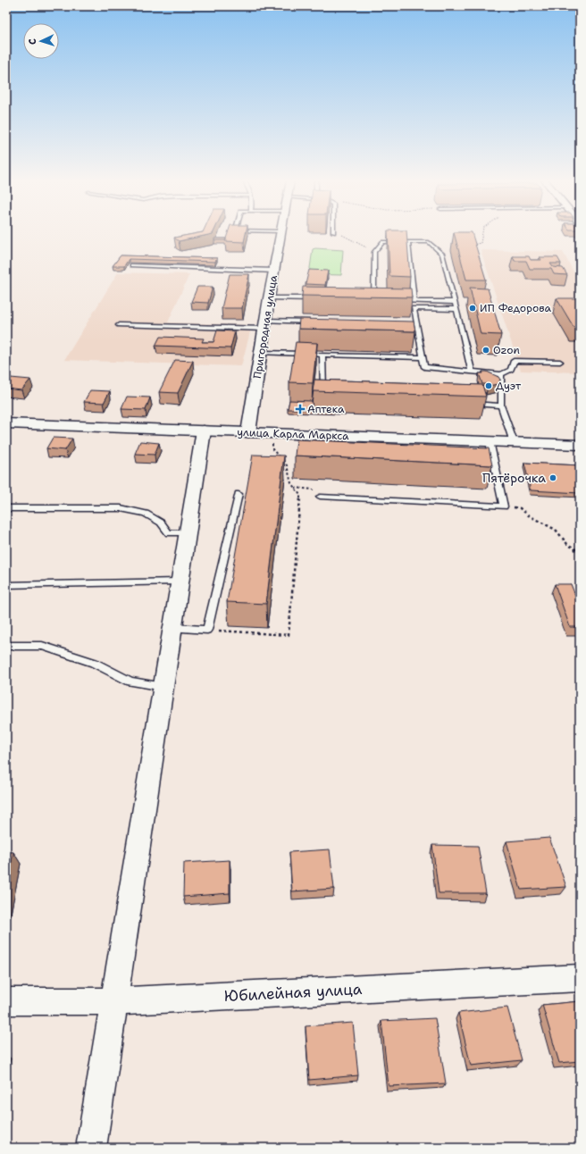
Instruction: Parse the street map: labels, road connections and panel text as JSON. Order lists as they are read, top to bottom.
{
  "streets": {
    "main road": ["улица Карла Маркса"],
    "street": ["Пригородная улица", "Юбилейная улица"]
  },
  "crossings": [
    ["Пригородная улица", "улица Карла Маркса"]
  ],
  "places": {
    "other": [
      "ИП Федорова",
      "Ozon",
      "Дуэт",
      "Пятёрочка"
    ],
    "health": ["Аптека"]
  },
  "north": "left"
}
